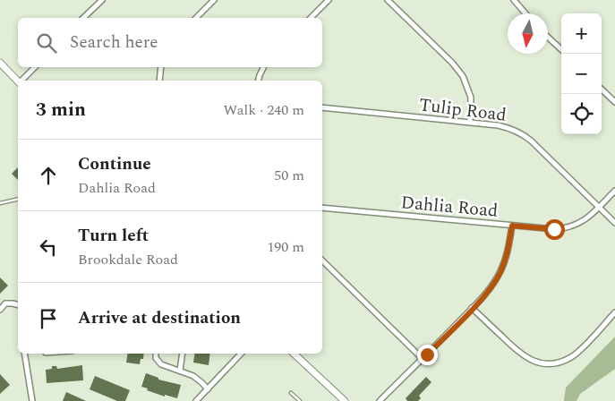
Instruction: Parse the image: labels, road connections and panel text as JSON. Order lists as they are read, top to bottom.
{
  "streets": {
    "street": ["Tulip Road", "Dahlia Road"]
  },
  "crossings": [
    ["Tulip Road", "Dahlia Road"]
  ],
  "north": "bottom",
  "page": {
    "map_buttons": ["+", "−"],
    "search": "Search here",
    "heading": ["3 min", "Walk · 240 m"],
    "list": [
      ["Continue", "Dahlia Road", "50 m"],
      ["Turn left", "Brookdale Road", "190 m"],
      "Arrive at destination"
    ]
  }
}
